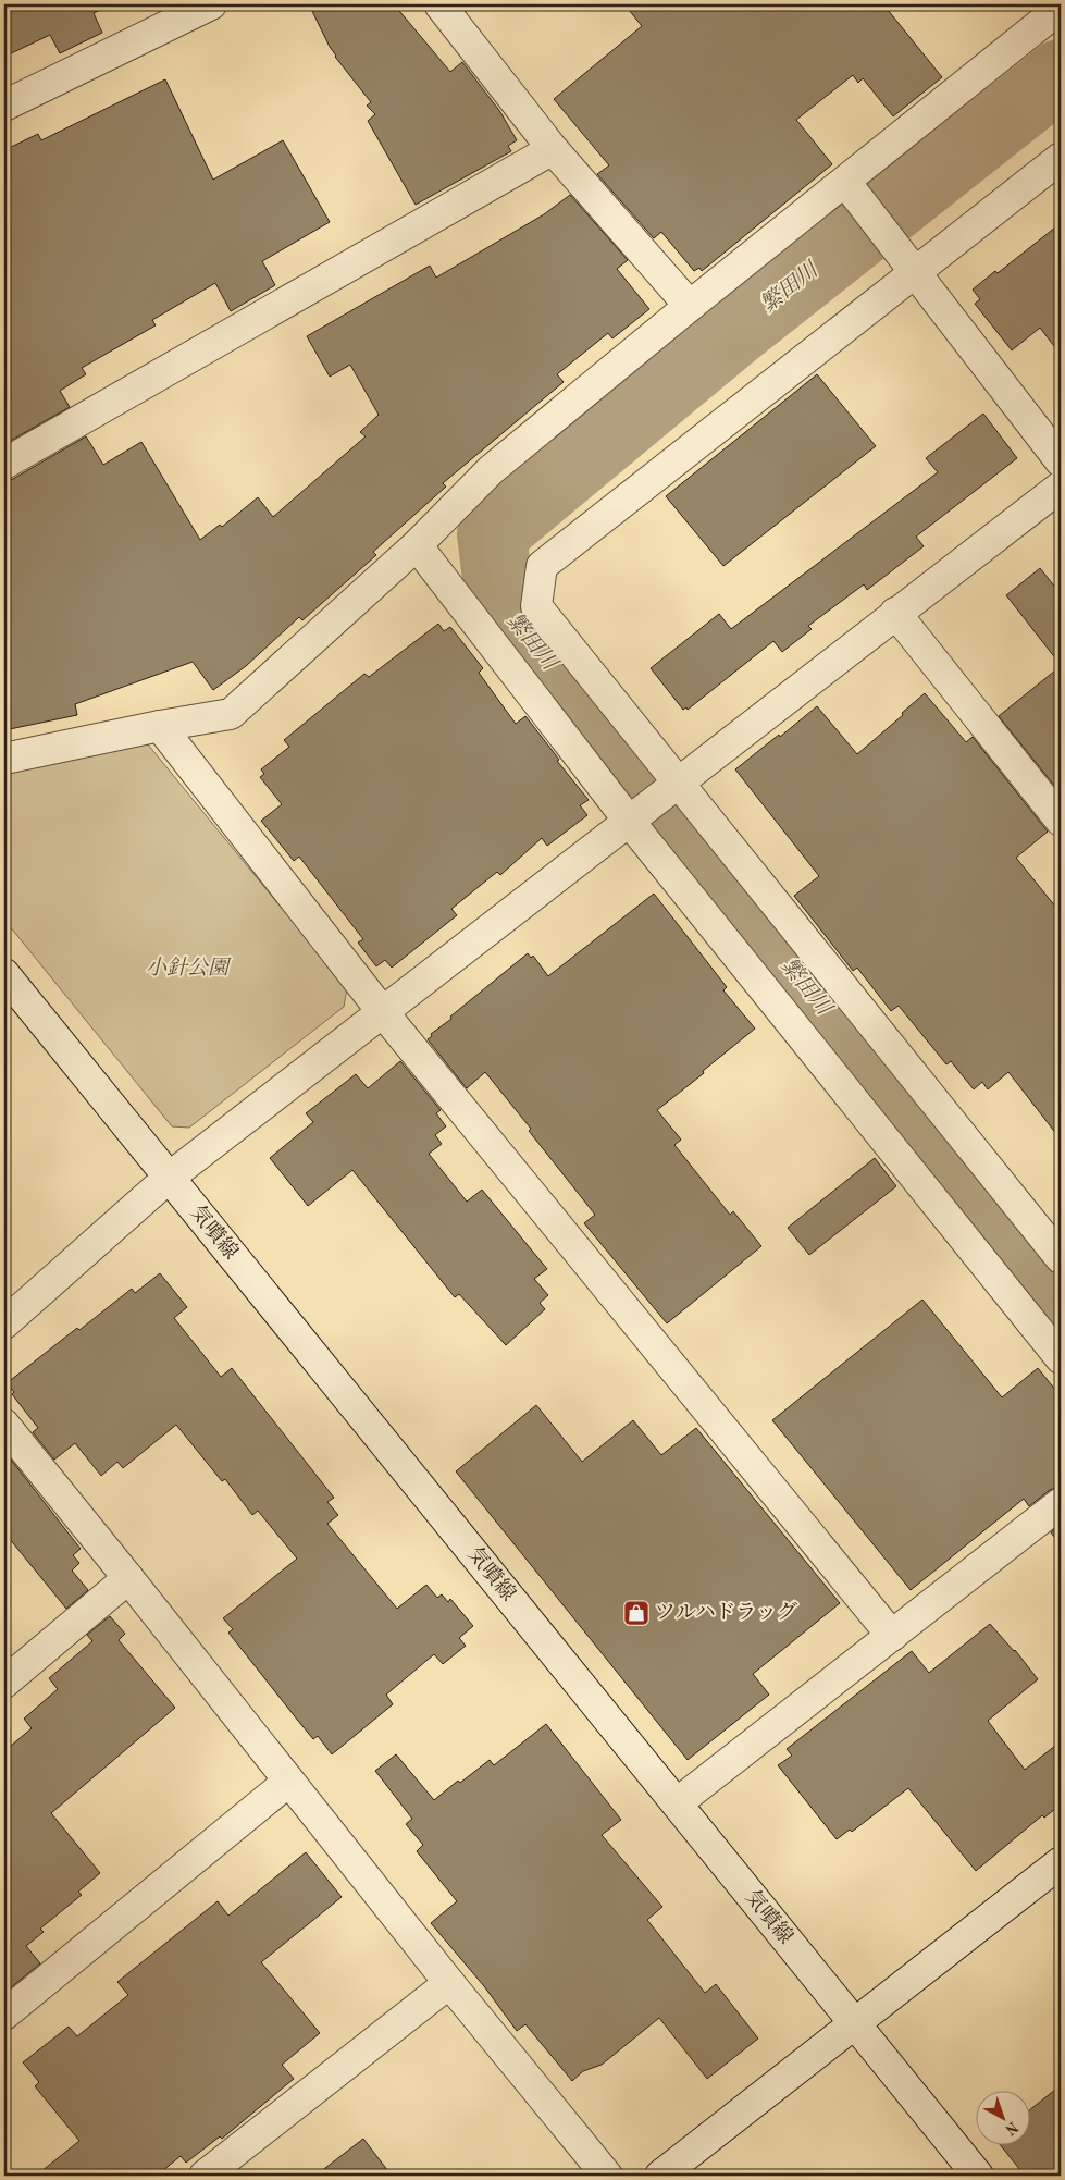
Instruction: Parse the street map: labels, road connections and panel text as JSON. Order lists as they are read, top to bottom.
{
  "streets": {
    "street": ["気噴線"]
  },
  "water": ["繁田川"],
  "parks": ["小針公園"],
  "places": {
    "shop": ["ツルハドラッグ"]
  },
  "north": "bottom right"
}
